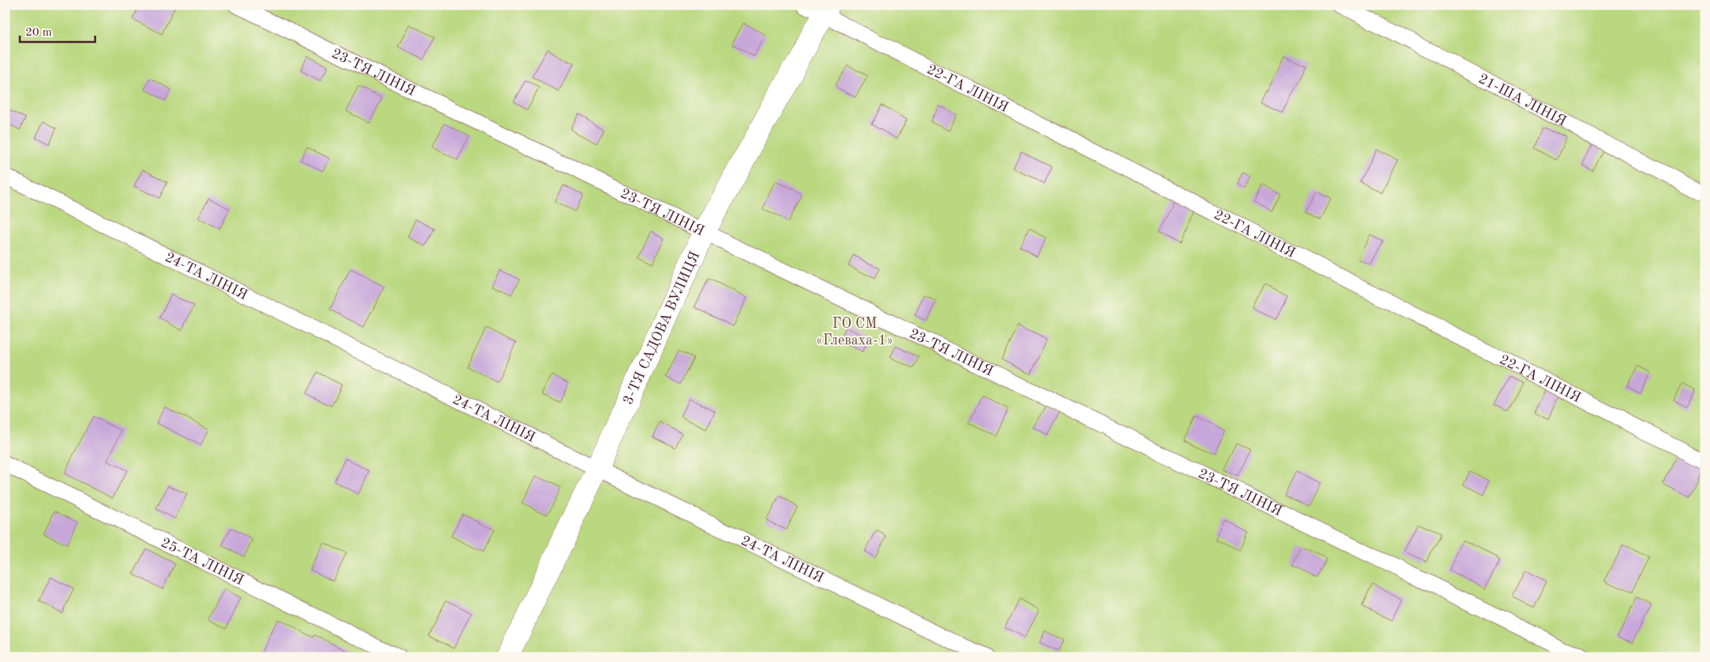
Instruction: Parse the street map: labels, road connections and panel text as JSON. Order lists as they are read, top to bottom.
{
  "streets": {
    "street": ["3-ТЯ САДОВА ВУЛИЦЯ"],
    "lane": [
      "23-ТЯ ЛІНІЯ",
      "22-ГА ЛІНІЯ",
      "21-ША ЛІНІЯ",
      "24-ТА ЛІНІЯ",
      "25-ТА ЛІНІЯ"
    ]
  },
  "crossings": [
    ["23-ТЯ ЛІНІЯ", "3-ТЯ САДОВА ВУЛИЦЯ"],
    ["22-ГА ЛІНІЯ", "3-ТЯ САДОВА ВУЛИЦЯ"],
    ["24-ТА ЛІНІЯ", "3-ТЯ САДОВА ВУЛИЦЯ"]
  ],
  "parks": ["ГО СМ «Глеваха-1»"],
  "scale_bar": "20 m"
}
